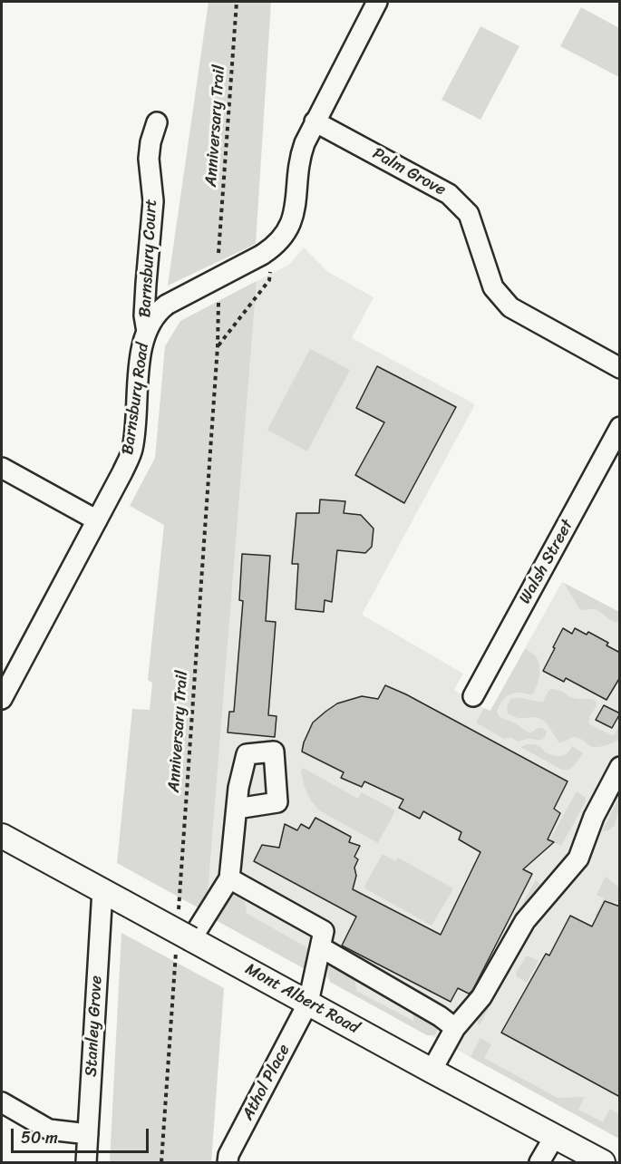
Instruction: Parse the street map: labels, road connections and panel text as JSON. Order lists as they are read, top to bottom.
{
  "streets": {
    "main road": ["Mont Albert Road"],
    "street": [
      "Palm Grove",
      "Barnsbury Court",
      "Barnsbury Road",
      "Walsh Street",
      "Stanley Grove",
      "Athol Place"
    ],
    "path": ["Anniversary Trail"]
  },
  "crossings": [
    ["Palm Grove", "Barnsbury Road"],
    ["Barnsbury Court", "Barnsbury Road"],
    ["Mont Albert Road", "Stanley Grove"],
    ["Mont Albert Road", "Athol Place"]
  ],
  "scale_bar": "50 m"
}
